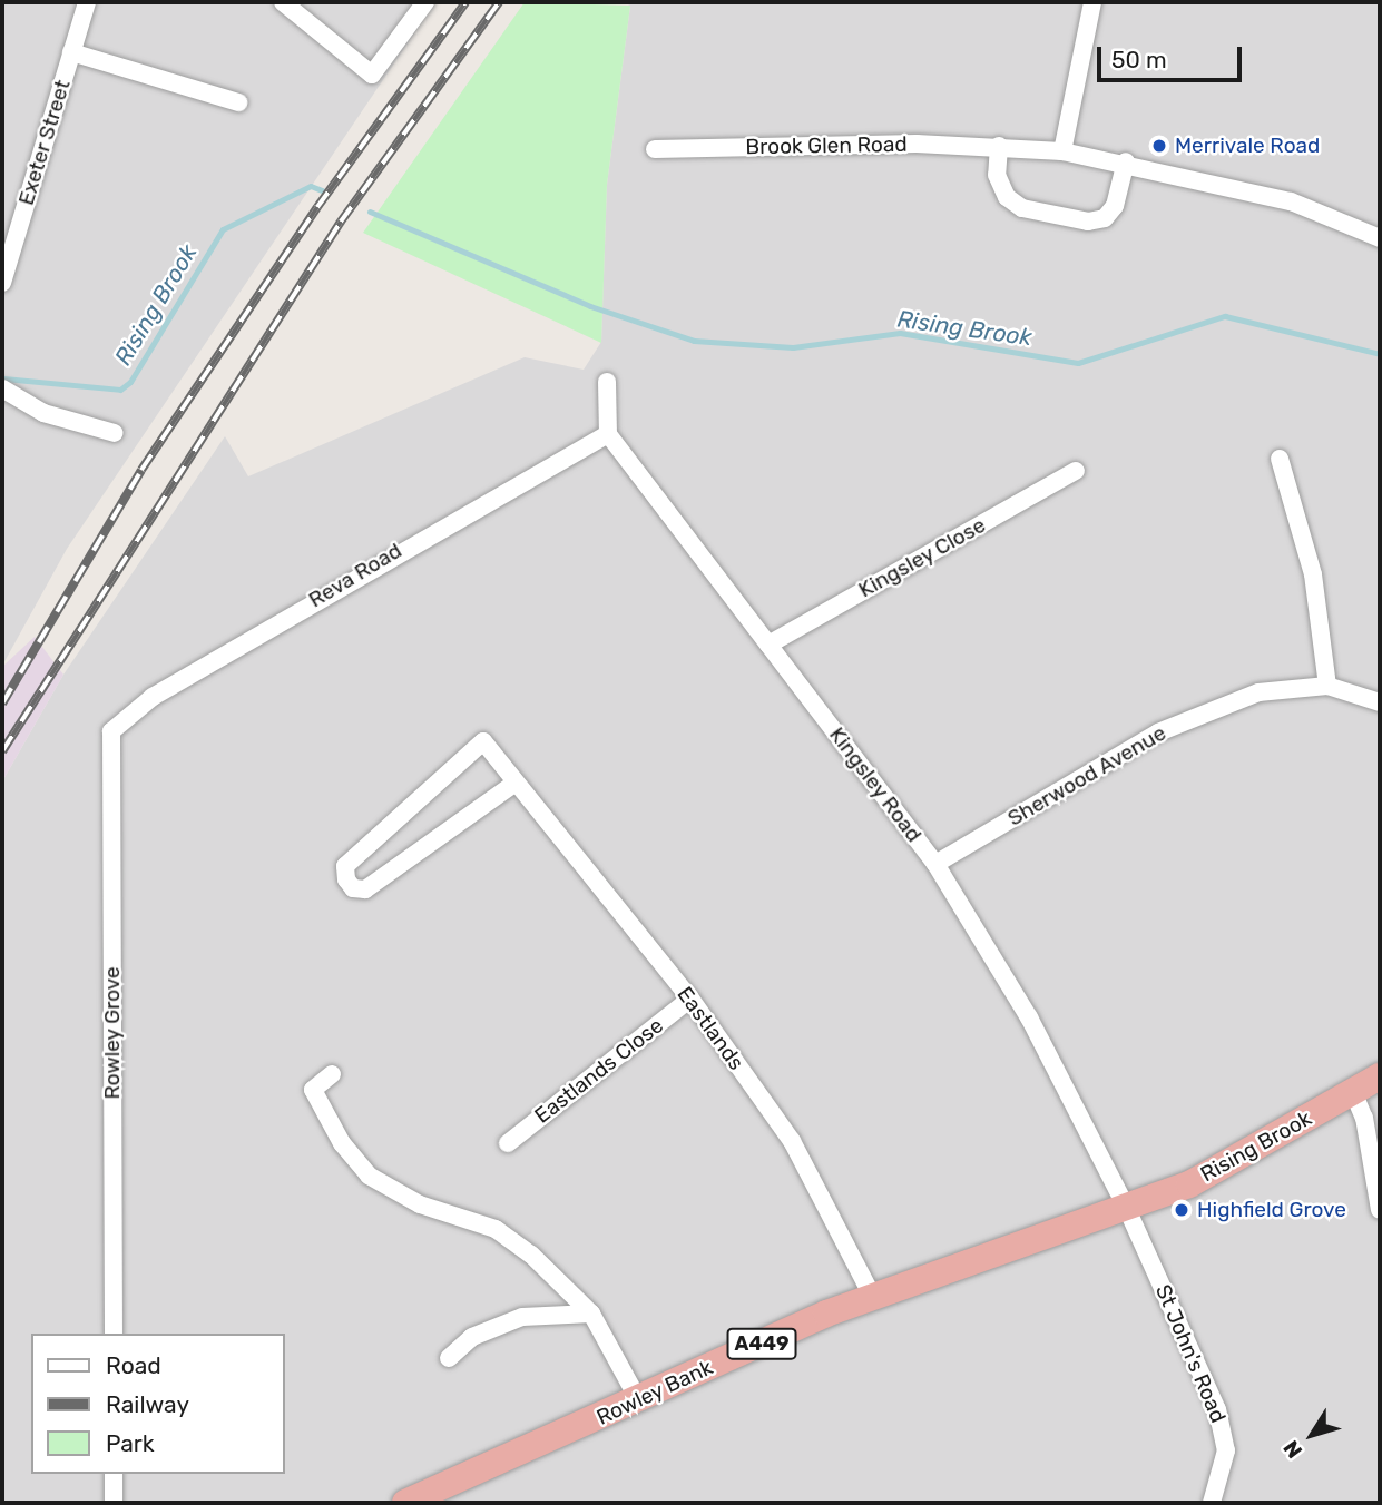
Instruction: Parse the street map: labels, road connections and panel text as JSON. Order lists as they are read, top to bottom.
{
  "streets": {
    "highway": ["Rising Brook", "A449", "Rowley Bank"],
    "street": [
      "Exeter Street",
      "Brook Glen Road",
      "Kingsley Close",
      "Reva Road",
      "Sherwood Avenue",
      "Kingsley Road",
      "Eastlands",
      "Rowley Grove",
      "Eastlands Close",
      "St John's Road"
    ]
  },
  "crossings": [
    ["Kingsley Close", "Kingsley Road"],
    ["Reva Road", "Kingsley Road"],
    ["Reva Road", "Rowley Grove"],
    ["Sherwood Avenue", "Kingsley Road"],
    ["Kingsley Road", "Rising Brook"],
    ["Kingsley Road", "St John's Road"],
    ["Kingsley Road", "Rowley Bank"],
    ["Eastlands", "Eastlands Close"],
    ["Eastlands", "Rowley Bank"],
    ["Rising Brook", "St John's Road"],
    ["Rising Brook", "Rowley Bank"],
    ["St John's Road", "Rowley Bank"]
  ],
  "water": ["Rising Brook"],
  "places": ["Merrivale Road", "Highfield Grove"],
  "legend": ["Road", "Railway", "Park"],
  "scale_bar": "50 m",
  "north": "bottom left"
}
